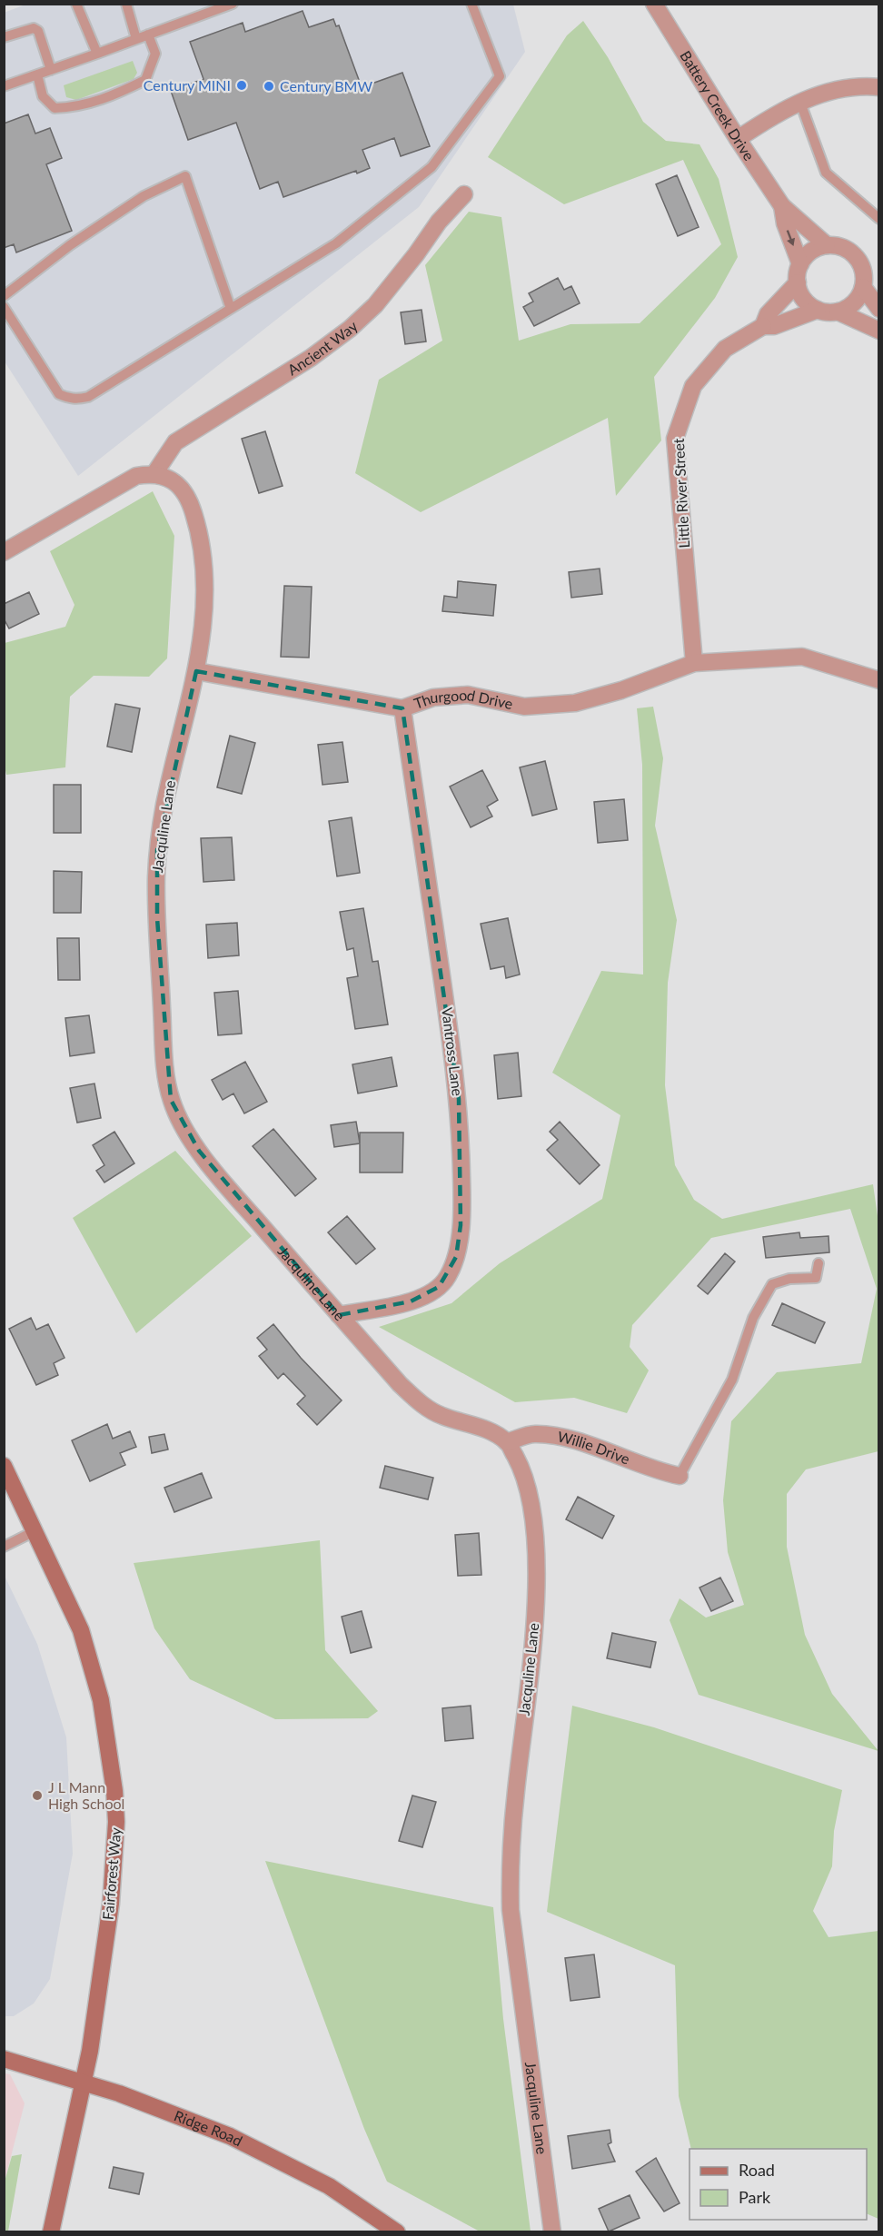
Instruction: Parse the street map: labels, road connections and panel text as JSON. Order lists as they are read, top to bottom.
{
  "streets": {
    "main road": ["Fairforest Way", "Ridge Road"],
    "street": [
      "Battery Creek Drive",
      "Ancient Way",
      "Little River Street",
      "Thurgood Drive",
      "Jacquline Lane",
      "Vantross Lane",
      "Willie Drive"
    ]
  },
  "crossings": [
    ["Battery Creek Drive", "Little River Street"],
    ["Ancient Way", "Jacquline Lane"],
    ["Little River Street", "Thurgood Drive"],
    ["Thurgood Drive", "Jacquline Lane"],
    ["Thurgood Drive", "Vantross Lane"],
    ["Jacquline Lane", "Vantross Lane"],
    ["Jacquline Lane", "Willie Drive"],
    ["Fairforest Way", "Ridge Road"]
  ],
  "places": ["Century MINI", "Century BMW", "J L Mann High School"],
  "legend": ["Road", "Park"]
}
